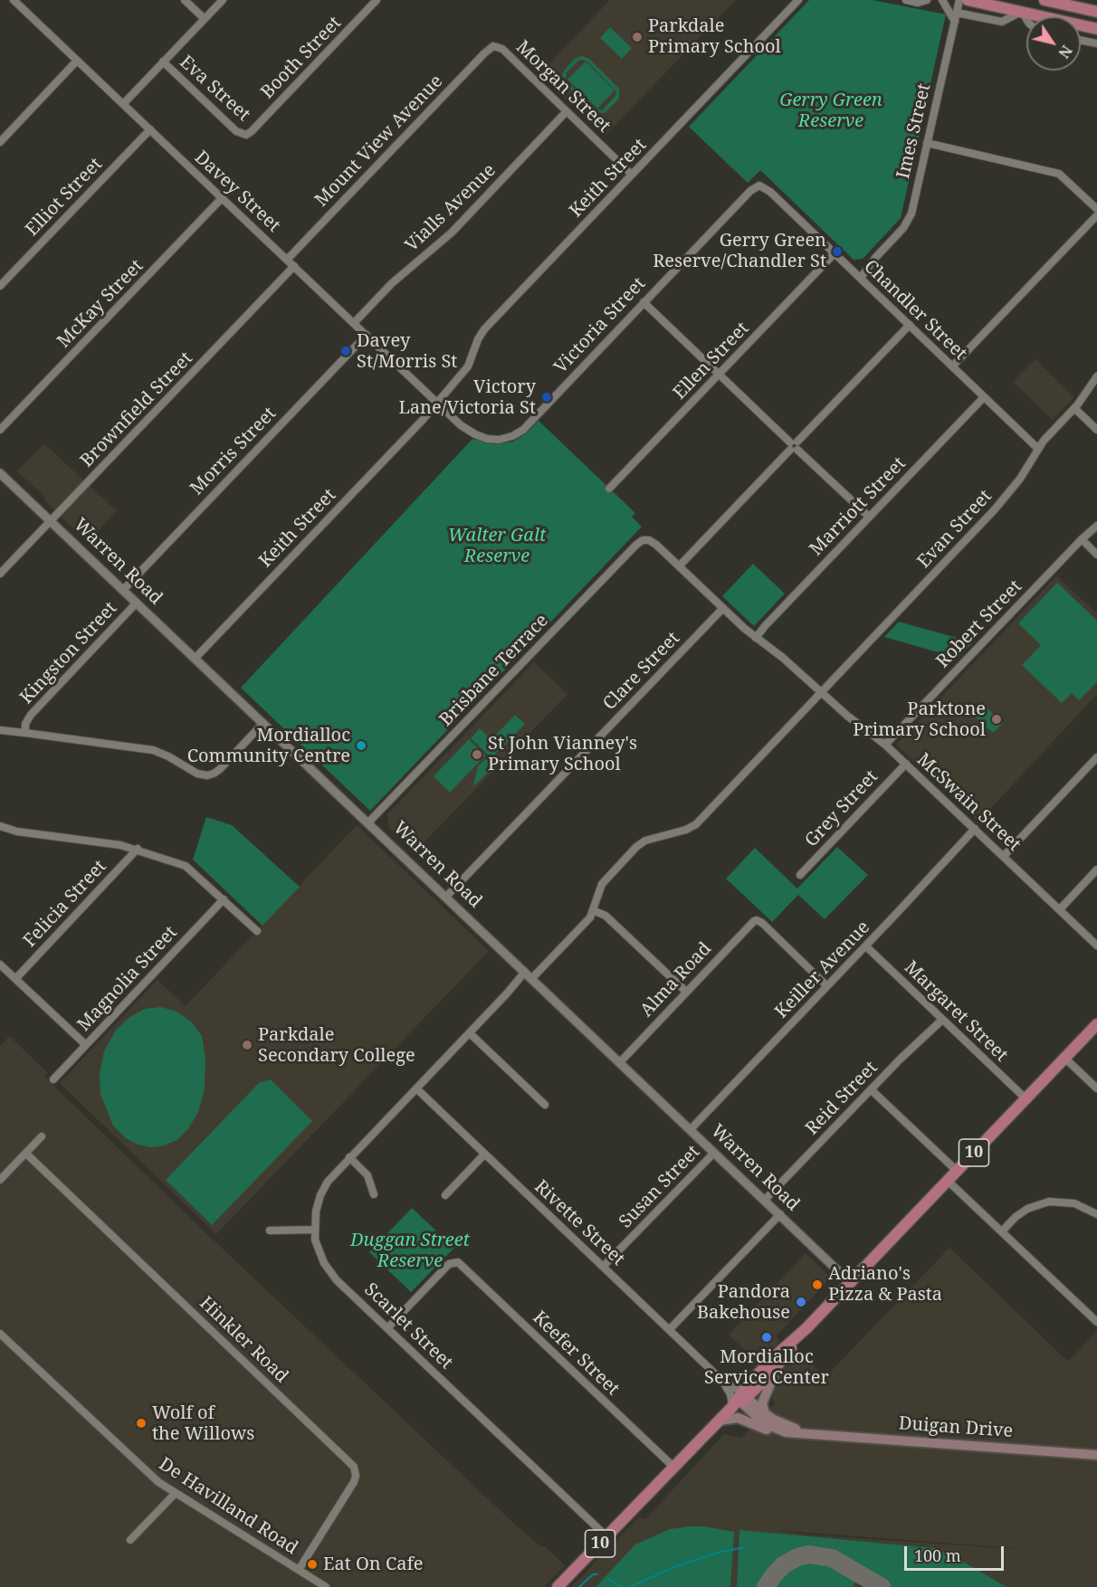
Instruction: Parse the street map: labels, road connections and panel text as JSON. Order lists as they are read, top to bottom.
{
  "streets": {
    "highway": ["10"],
    "main road": ["Duigan Drive"],
    "street": [
      "Booth Street",
      "Morgan Street",
      "Eva Street",
      "Imes Street",
      "Mount View Avenue",
      "Keith Street",
      "Davey Street",
      "Elliot Street",
      "Vialls Avenue",
      "McKay Street",
      "Chandler Street",
      "Victoria Street",
      "Ellen Street",
      "Brownfield Street",
      "Morris Street",
      "Marriott Street",
      "Evan Street",
      "Warren Road",
      "Robert Street",
      "Kingston Street",
      "Brisbane Terrace",
      "Clare Street",
      "McSwain Street",
      "Grey Street",
      "Felicia Street",
      "Keiller Avenue",
      "Magnolia Street",
      "Alma Road",
      "Margaret Street",
      "Reid Street",
      "Susan Street",
      "Rivette Street",
      "Scarlet Street",
      "Hinkler Road",
      "Keefer Street",
      "De Havilland Road"
    ]
  },
  "crossings": [
    ["Booth Street", "Eva Street"],
    ["Morgan Street", "Mount View Avenue"],
    ["Morgan Street", "Keith Street"],
    ["Morgan Street", "Vialls Avenue"],
    ["Imes Street", "Chandler Street"],
    ["Mount View Avenue", "Davey Street"],
    ["Keith Street", "Davey Street"],
    ["Keith Street", "Victoria Street"],
    ["Keith Street", "Warren Road"],
    ["Davey Street", "Elliot Street"],
    ["Davey Street", "Vialls Avenue"],
    ["Davey Street", "McKay Street"],
    ["Davey Street", "Victoria Street"],
    ["Davey Street", "Brownfield Street"],
    ["Davey Street", "Morris Street"],
    ["Chandler Street", "Victoria Street"],
    ["Chandler Street", "Ellen Street"],
    ["Chandler Street", "Marriott Street"],
    ["Chandler Street", "Evan Street"],
    ["Brownfield Street", "Warren Road"],
    ["Morris Street", "Warren Road"],
    ["Marriott Street", "McSwain Street"],
    ["Evan Street", "McSwain Street"],
    ["Evan Street", "Scarlet Street"],
    ["Warren Road", "Kingston Street"],
    ["Warren Road", "Brisbane Terrace"],
    ["Warren Road", "Clare Street"],
    ["Warren Road", "Keiller Avenue"],
    ["Warren Road", "Alma Road"],
    ["Warren Road", "Reid Street"],
    ["Warren Road", "10"],
    ["Warren Road", "Susan Street"],
    ["Warren Road", "Scarlet Street"],
    ["Robert Street", "McSwain Street"],
    ["Brisbane Terrace", "McSwain Street"],
    ["Clare Street", "McSwain Street"],
    ["McSwain Street", "Grey Street"],
    ["McSwain Street", "Keiller Avenue"],
    ["Keiller Avenue", "Alma Road"],
    ["Keiller Avenue", "Margaret Street"],
    ["Margaret Street", "Reid Street"],
    ["Margaret Street", "10"],
    ["10", "Rivette Street"],
    ["10", "Scarlet Street"],
    ["10", "Keefer Street"],
    ["10", "Duigan Drive"],
    ["Susan Street", "Rivette Street"],
    ["Rivette Street", "Scarlet Street"],
    ["Rivette Street", "Duigan Drive"],
    ["Scarlet Street", "Keefer Street"],
    ["Hinkler Road", "De Havilland Road"]
  ],
  "parks": ["Gerry Green Reserve", "Walter Galt Reserve", "Duggan Street Reserve"],
  "places": [
    "Parkdale Primary School",
    "Gerry Green Reserve/Chandler St",
    "Davey St/Morris St",
    "Victory Lane/Victoria St",
    "Parktone Primary School",
    "Mordialloc Community Centre",
    "St John Vianney's Primary School",
    "Parkdale Secondary College",
    "Adriano's Pizza & Pasta",
    "Pandora Bakehouse",
    "Mordialloc Service Center",
    "Wolf of the Willows",
    "Eat On Cafe"
  ],
  "scale_bar": "100 m",
  "north": "bottom right"
}
